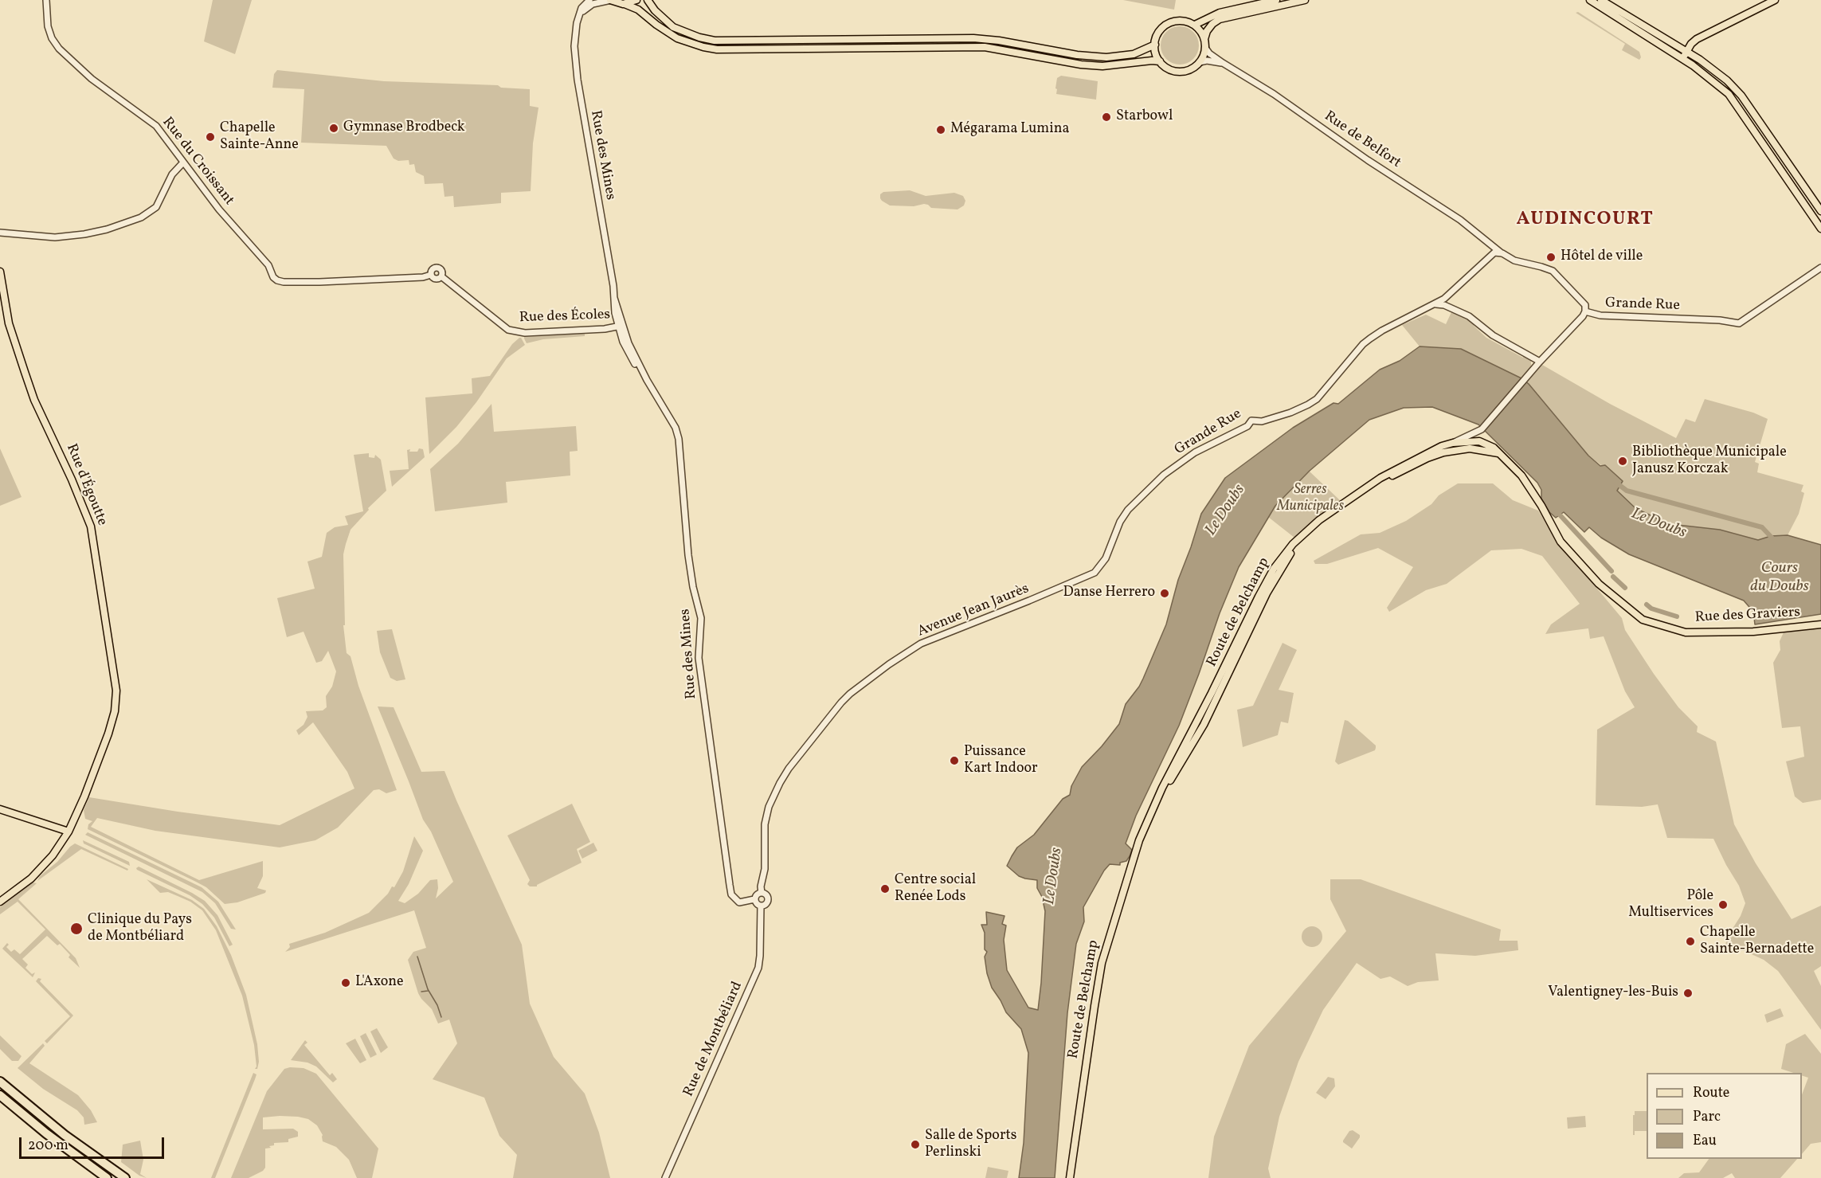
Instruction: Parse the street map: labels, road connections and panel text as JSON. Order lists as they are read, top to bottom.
{
  "streets": {
    "main road": ["Rue d'Égoutte", "Route de Belchamp", "Rue des Graviers"],
    "street": [
      "Rue de Belfort",
      "Rue des Mines",
      "Rue du Croissant",
      "Grande Rue",
      "Rue des Écoles",
      "Avenue Jean Jaurès",
      "Rue de Montbéliard"
    ]
  },
  "crossings": [
    ["Rue de Belfort", "Grande Rue"],
    ["Rue des Mines", "Rue des Écoles"],
    ["Rue des Mines", "Avenue Jean Jaurès"],
    ["Rue des Mines", "Rue de Montbéliard"],
    ["Rue du Croissant", "Rue des Écoles"],
    ["Grande Rue", "Avenue Jean Jaurès"],
    ["Avenue Jean Jaurès", "Rue de Montbéliard"],
    ["Route de Belchamp", "Rue des Graviers"]
  ],
  "districts": ["AUDINCOURT"],
  "water": ["Le Doubs", "Cours du Doubs"],
  "parks": ["Serres Municipales"],
  "places": [
    "Starbowl",
    "Gymnase Brodbeck",
    "Mégarama Lumina",
    "Chapelle Sainte-Anne",
    "Hôtel de ville",
    "Bibliothèque Municipale Janusz Korczak",
    "Danse Herrero",
    "Puissance Kart Indoor",
    "Centre social Renée Lods",
    "Pôle Multiservices",
    "Clinique du Pays de Montbéliard",
    "Chapelle Sainte-Bernadette",
    "L'Axone",
    "Valentigney-les-Buis",
    "Salle de Sports Perlinski"
  ],
  "legend": ["Route", "Parc", "Eau"],
  "scale_bar": "200 m"
}
